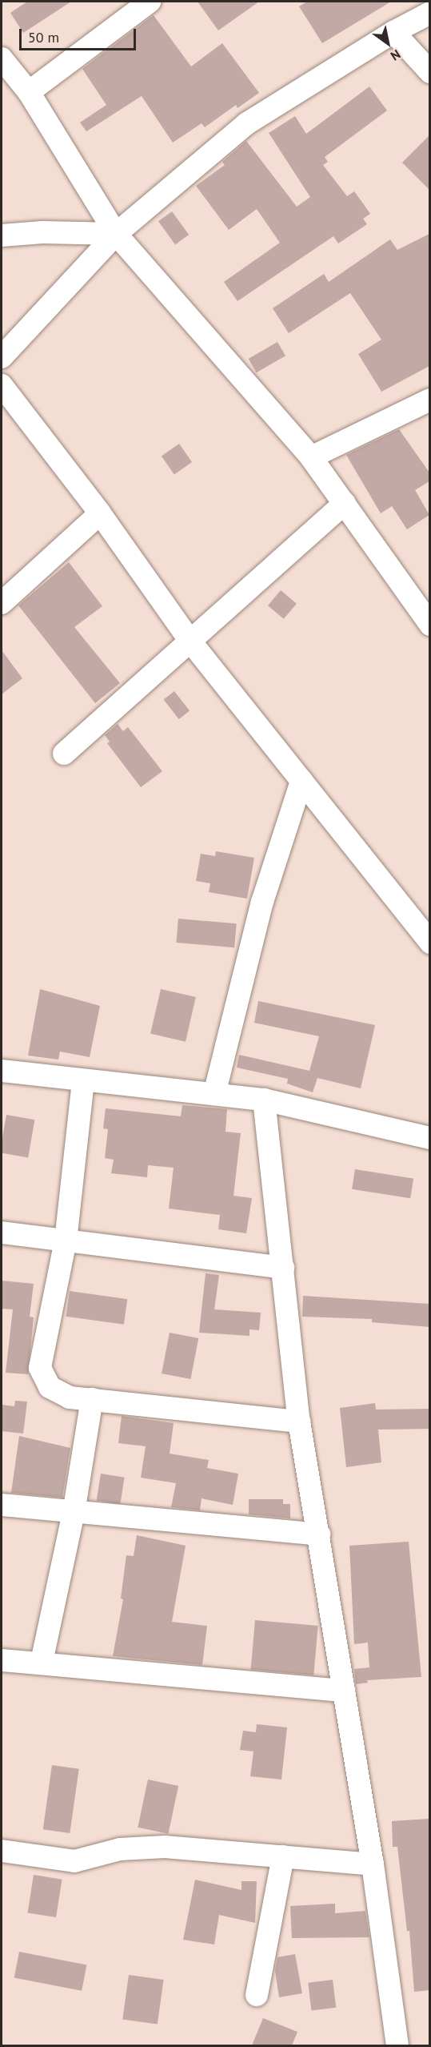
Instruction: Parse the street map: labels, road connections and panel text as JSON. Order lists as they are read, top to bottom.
{
  "scale_bar": "50 m",
  "north": "bottom right"
}
